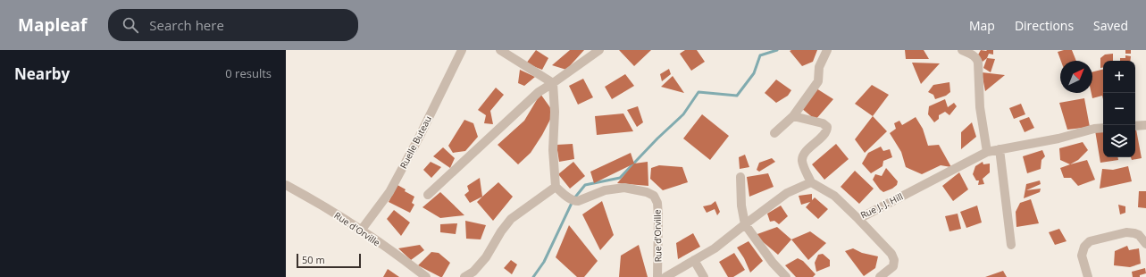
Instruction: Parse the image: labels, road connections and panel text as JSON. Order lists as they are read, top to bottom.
{
  "streets": {
    "street": ["Ruelle Buteau", "Rue J. J. Hill", "Rue d'Orville"]
  },
  "crossings": [
    ["Ruelle Buteau", "Rue d'Orville"]
  ],
  "scale_bar": "50 m",
  "north": "top right",
  "page": {
    "header": "Mapleaf",
    "search": "Search here",
    "nav": ["Map", "Directions", "Saved"],
    "heading": ["Nearby", "0 results"],
    "map_buttons": ["+", "−"],
    "scale": "50 m"
  }
}
